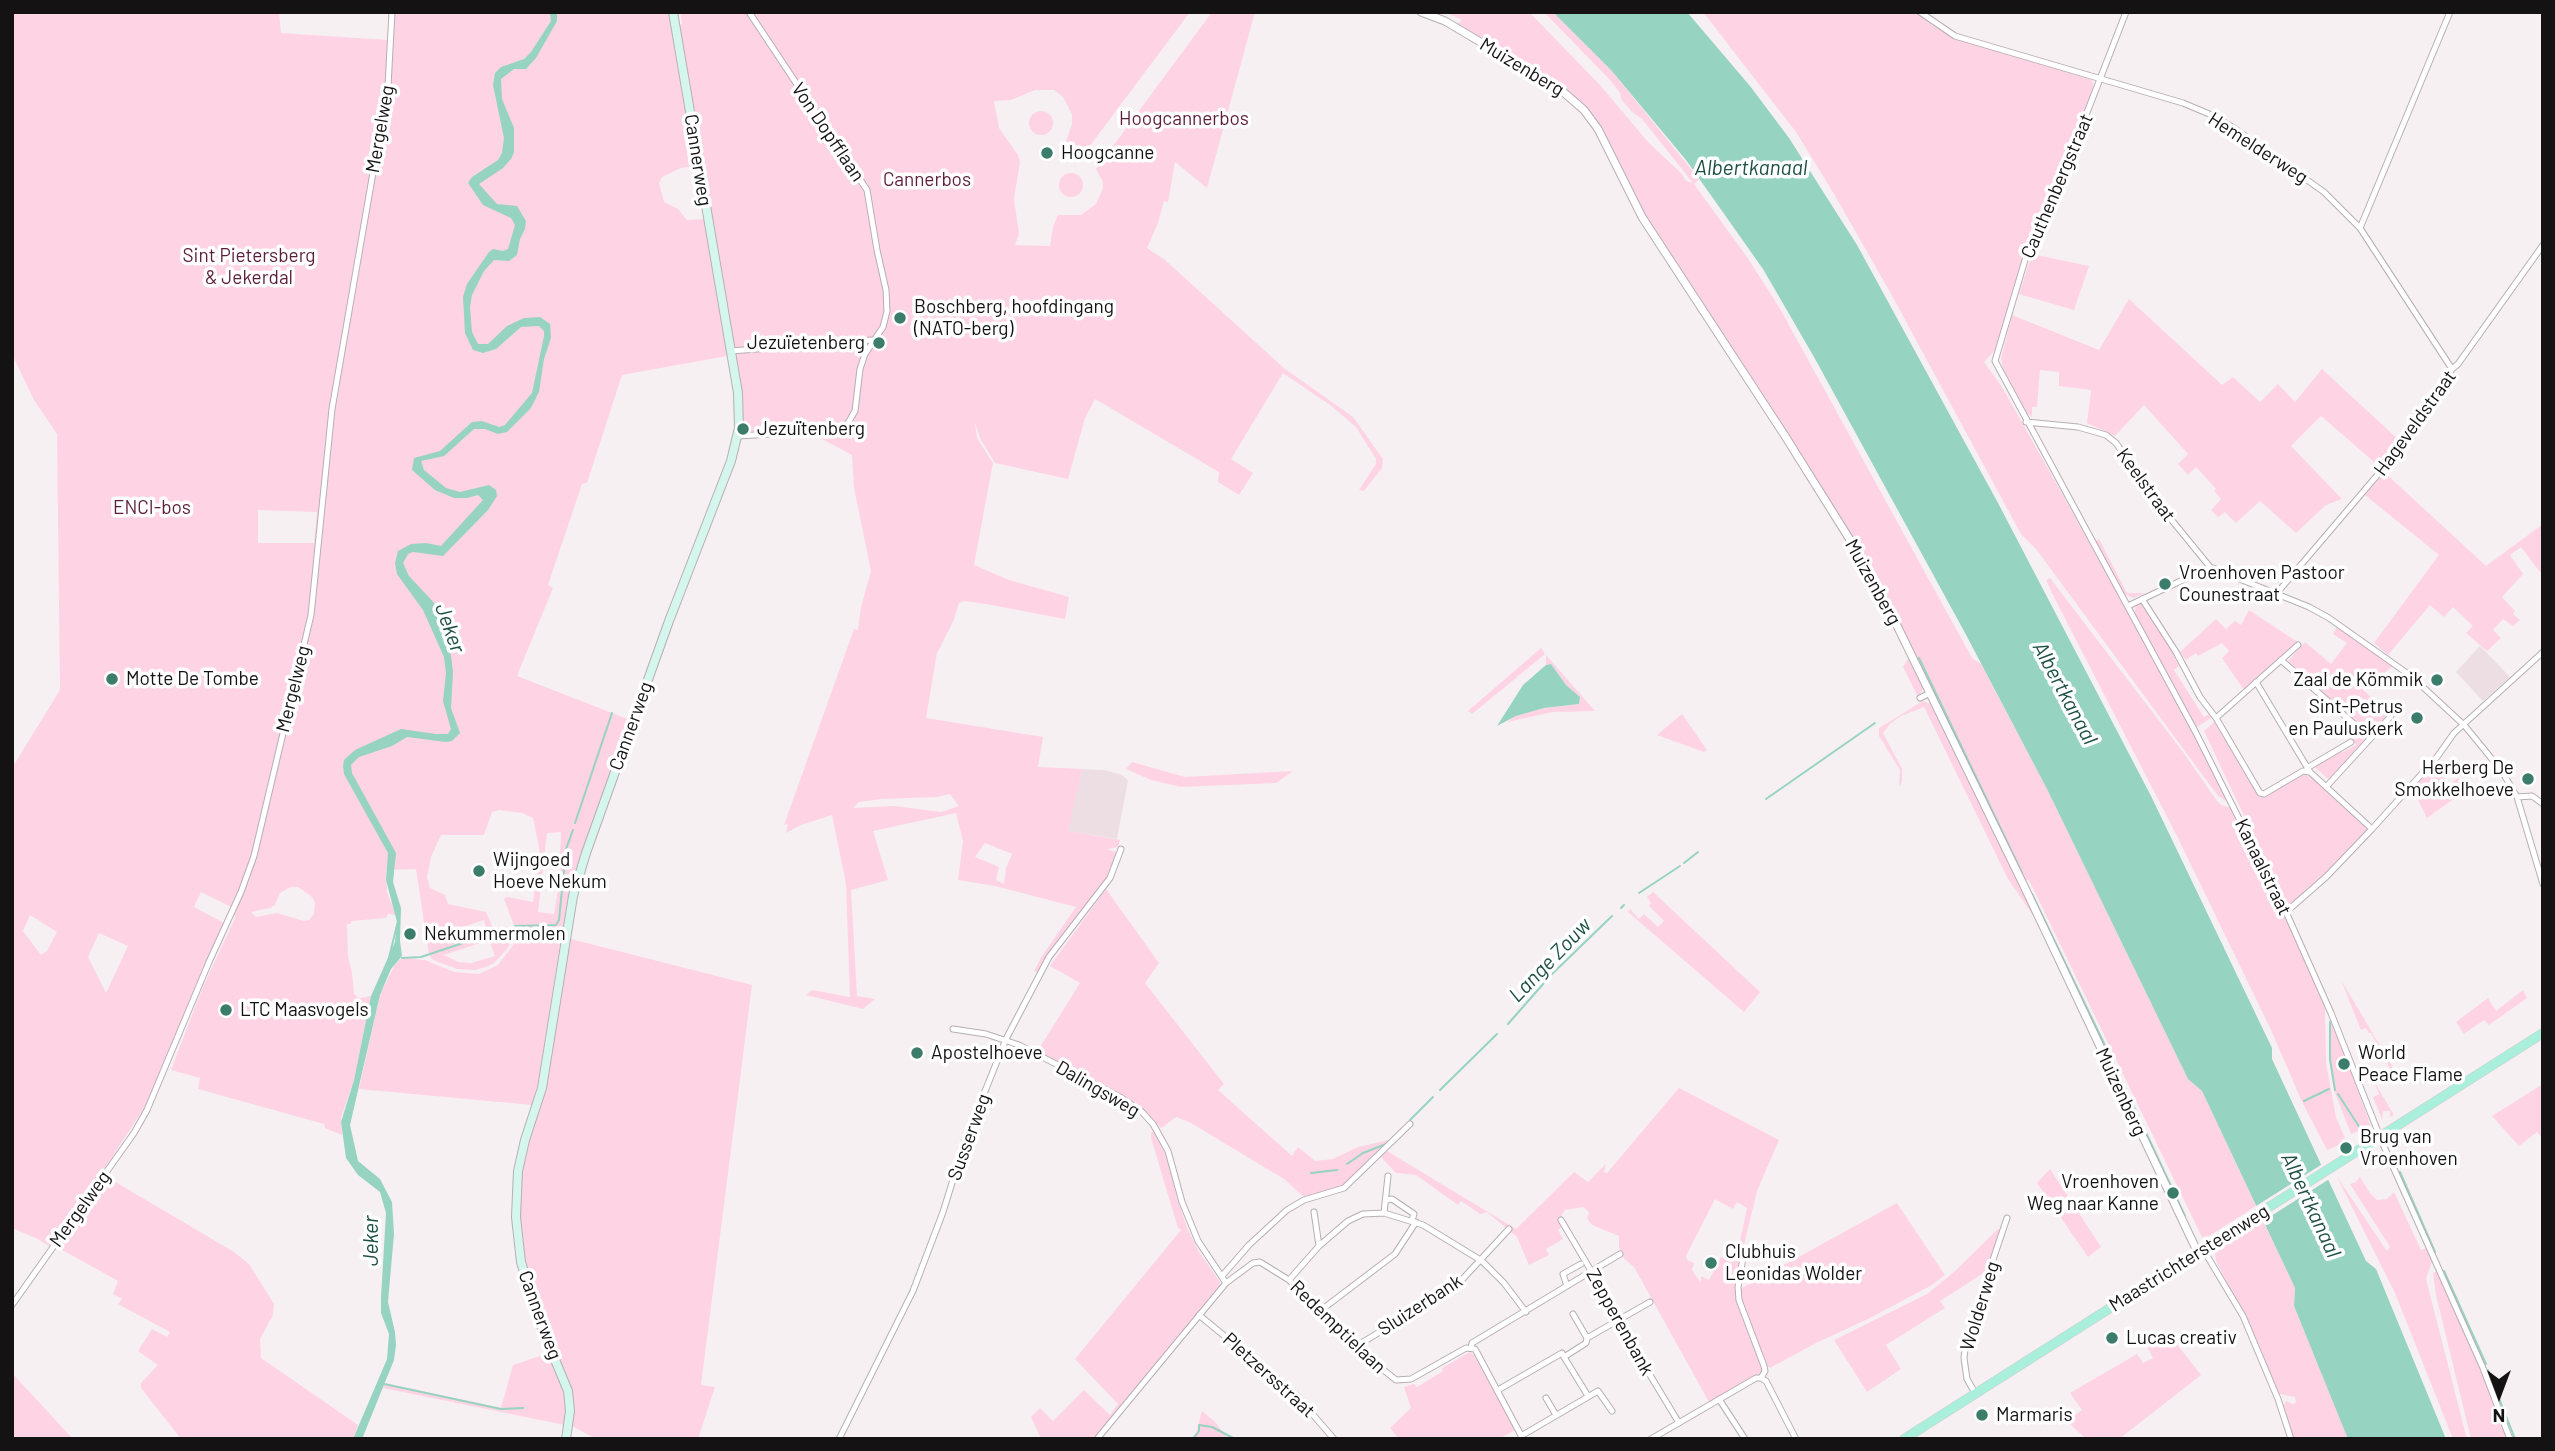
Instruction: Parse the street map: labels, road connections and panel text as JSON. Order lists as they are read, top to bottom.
{
  "streets": {
    "main road": ["Cannerweg", "Maastrichtersteenweg"],
    "street": [
      "Muizenberg",
      "Mergelweg",
      "Von Dopfflaan",
      "Hemelderweg",
      "Cauthenbergstraat",
      "Hageveldstraat",
      "Keelstraat",
      "Kanaalstraat",
      "Dalingsweg",
      "Susserweg",
      "Sluizerbank",
      "Wolderweg",
      "Zepperenbank",
      "Redemptielaan",
      "Pletzersstraat"
    ]
  },
  "crossings": [
    ["Muizenberg", "Maastrichtersteenweg"],
    ["Von Dopfflaan", "Cannerweg"],
    ["Hemelderweg", "Cauthenbergstraat"],
    ["Hemelderweg", "Hageveldstraat"],
    ["Cauthenbergstraat", "Keelstraat"],
    ["Kanaalstraat", "Maastrichtersteenweg"],
    ["Dalingsweg", "Susserweg"],
    ["Dalingsweg", "Redemptielaan"],
    ["Maastrichtersteenweg", "Wolderweg"],
    ["Sluizerbank", "Redemptielaan"],
    ["Redemptielaan", "Pletzersstraat"]
  ],
  "water": ["Albertkanaal", "Jeker", "Lange Zouw"],
  "parks": [
    "Hoogcannerbos",
    "Cannerbos",
    "Sint Pietersberg & Jekerdal",
    "ENCI-bos"
  ],
  "places": [
    "Hoogcanne",
    "Boschberg, hoofdingang (NATO-berg)",
    "Jezuïetenberg",
    "Jezuïtenberg",
    "Vroenhoven Pastoor Counestraat",
    "Motte De Tombe",
    "Zaal de Kömmik",
    "Sint-Petrus en Pauluskerk",
    "Herberg De Smokkelhoeve",
    "Wijngoed Hoeve Nekum",
    "Nekummermolen",
    "LTC Maasvogels",
    "Apostelhoeve",
    "World Peace Flame",
    "Brug van Vroenhoven",
    "Vroenhoven Weg naar Kanne",
    "Clubhuis Leonidas Wolder",
    "Lucas creativ",
    "Marmaris"
  ],
  "north": "bottom"
}
